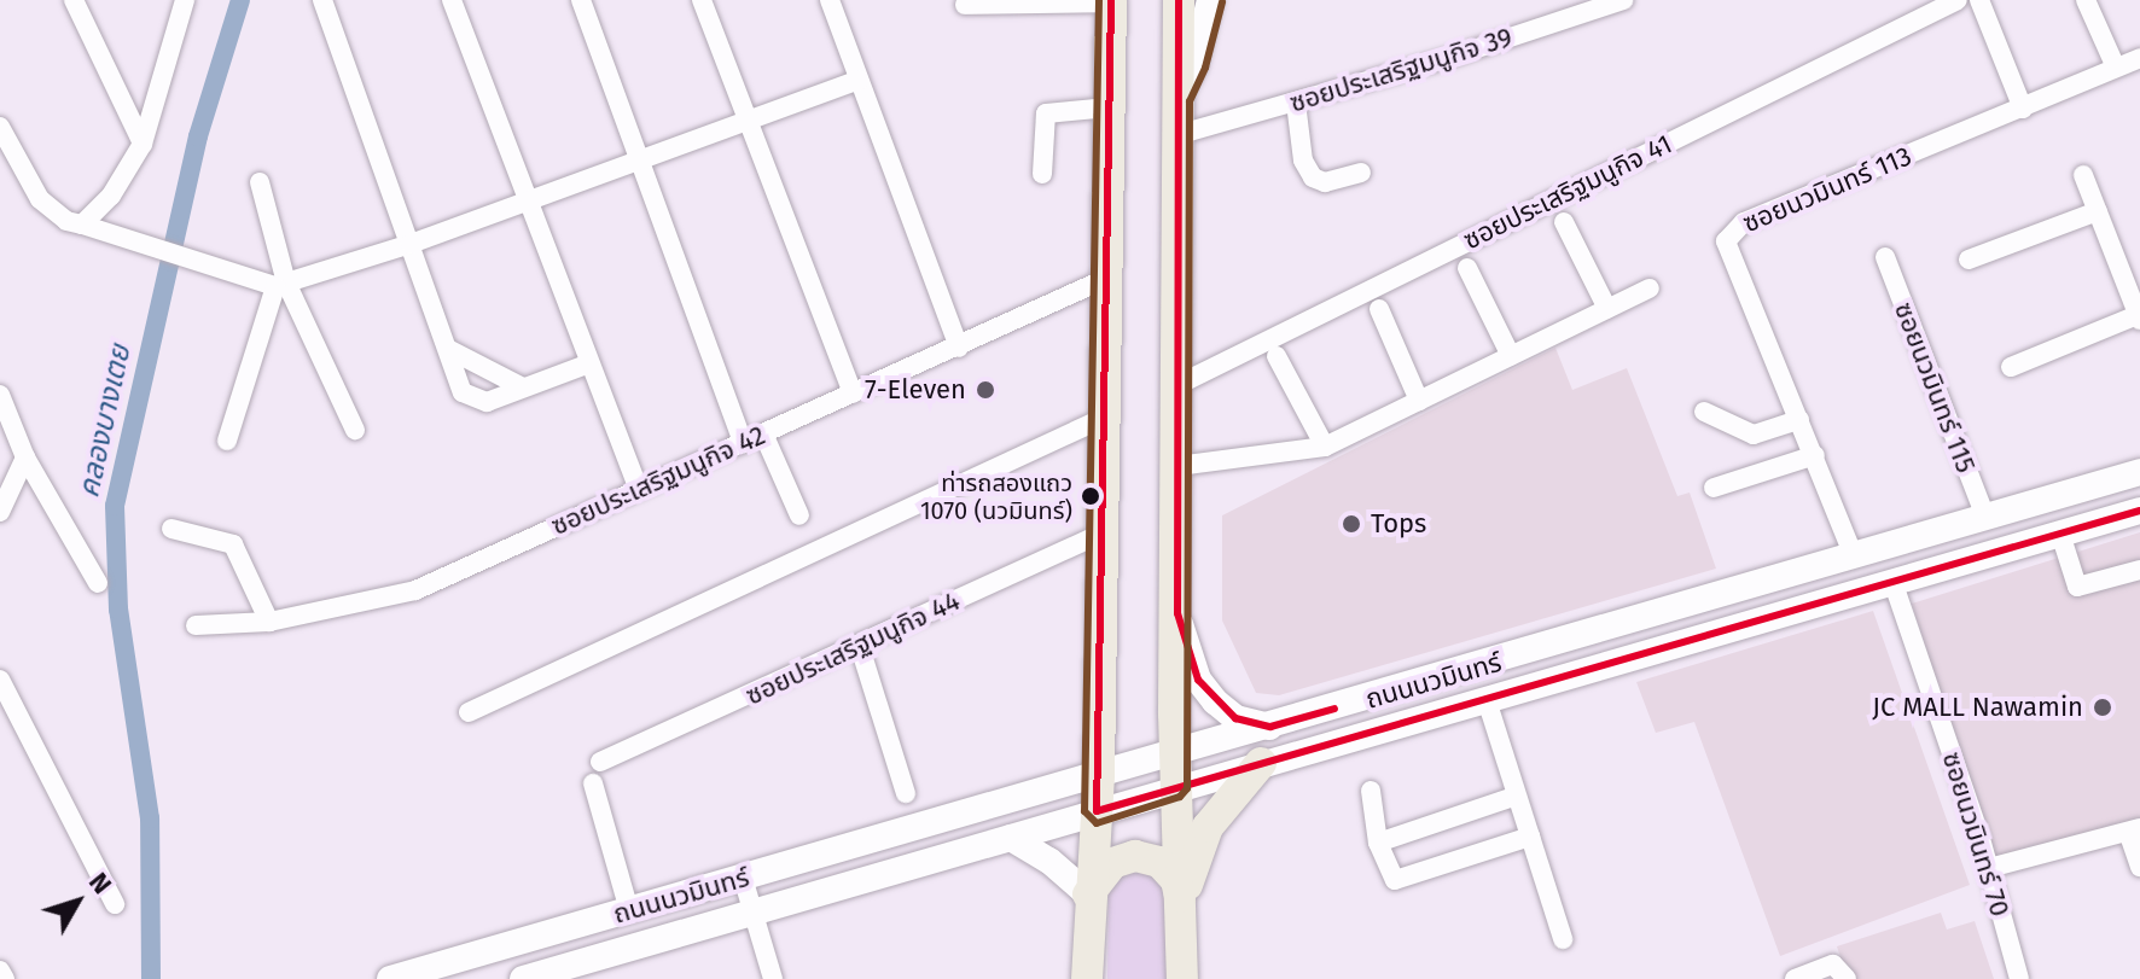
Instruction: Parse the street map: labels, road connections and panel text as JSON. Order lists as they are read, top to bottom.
{
  "streets": {
    "main road": ["ถนนนวมินทร์"],
    "street": [
      "ซอยประเสริฐมนูกิจ 39",
      "ซอยนวมินทร์ 113",
      "ซอยประเสริฐมนูกิจ 41",
      "ซอยนวมินทร์ 115",
      "ซอยประเสริฐมนูกิจ 42",
      "ซอยประเสริฐมนูกิจ 44",
      "ซอยนวมินทร์ 70"
    ]
  },
  "crossings": [
    ["ซอยนวมินทร์ 113", "ถนนนวมินทร์"],
    ["ซอยนวมินทร์ 115", "ถนนนวมินทร์"],
    ["ถนนนวมินทร์", "ซอยนวมินทร์ 70"]
  ],
  "water": ["คลองบางเตย"],
  "places": [
    "7-Eleven",
    "ท่ารถสองแถว 1070 (นวมินทร์)",
    "Tops",
    "JC MALL Nawamin"
  ],
  "lines": ["transit line 1070"],
  "north": "top right"
}
